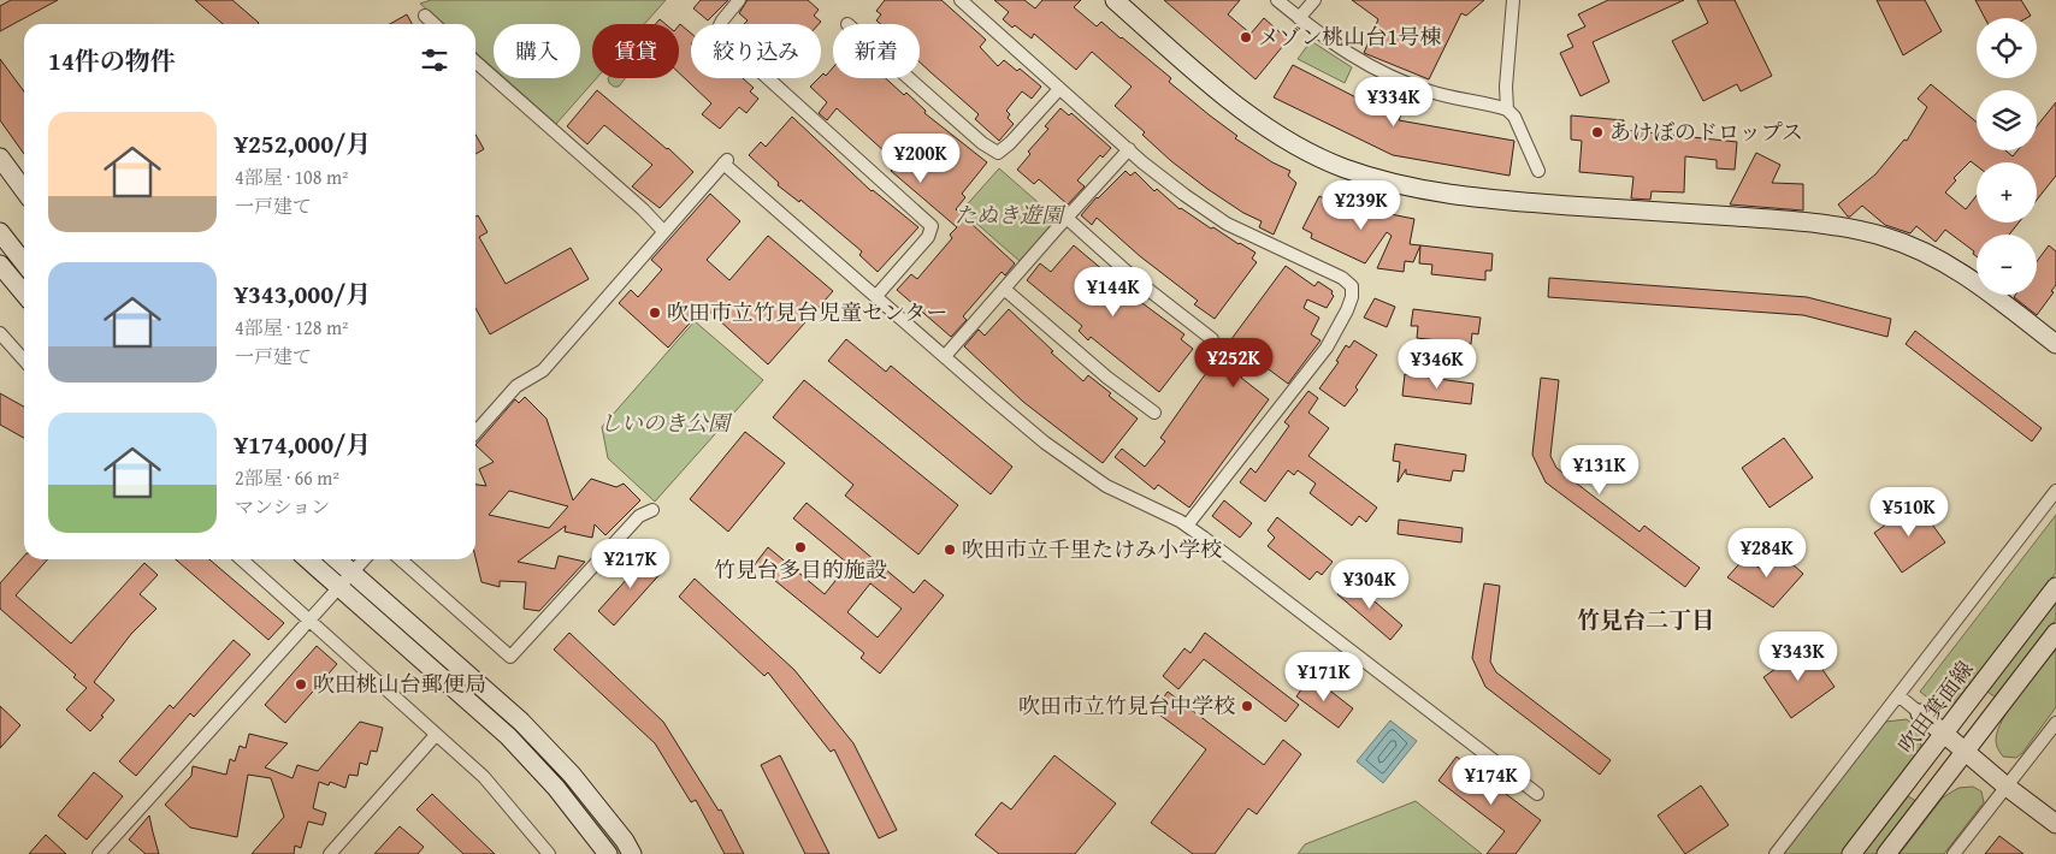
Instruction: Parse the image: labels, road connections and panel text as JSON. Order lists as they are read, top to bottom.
{
  "streets": {
    "street": ["吹田箕面線"]
  },
  "districts": ["竹見台二丁目"],
  "parks": ["たぬき遊園", "しいのき公園"],
  "places": [
    "メゾン桃山台1号棟",
    "あけぼのドロップス",
    "吹田市立竹見台児童センター",
    "竹見台多目的施設",
    "吹田市立千里たけみ小学校",
    "吹田桃山台郵便局",
    "吹田市立竹見台中学校"
  ],
  "page": {
    "map_buttons": ["+", "−"],
    "chip": [
      "購入",
      "賃貸",
      "絞り込み",
      "新着"
    ],
    "heading": "14件の物件",
    "price": [
      "¥334K",
      "¥200K",
      "¥239K",
      "¥144K",
      "¥252K",
      "¥346K",
      "¥131K",
      "¥510K",
      "¥284K",
      "¥217K",
      "¥304K",
      "¥343K",
      "¥171K",
      "¥174K"
    ],
    "list": [
      {
        "name": "¥252,000/月",
        "note": "4部屋 · 108 m² · 一戸建て"
      },
      {
        "name": "¥343,000/月",
        "note": "4部屋 · 128 m² · 一戸建て"
      },
      {
        "name": "¥174,000/月",
        "note": "2部屋 · 66 m² · マンション"
      }
    ]
  }
}
